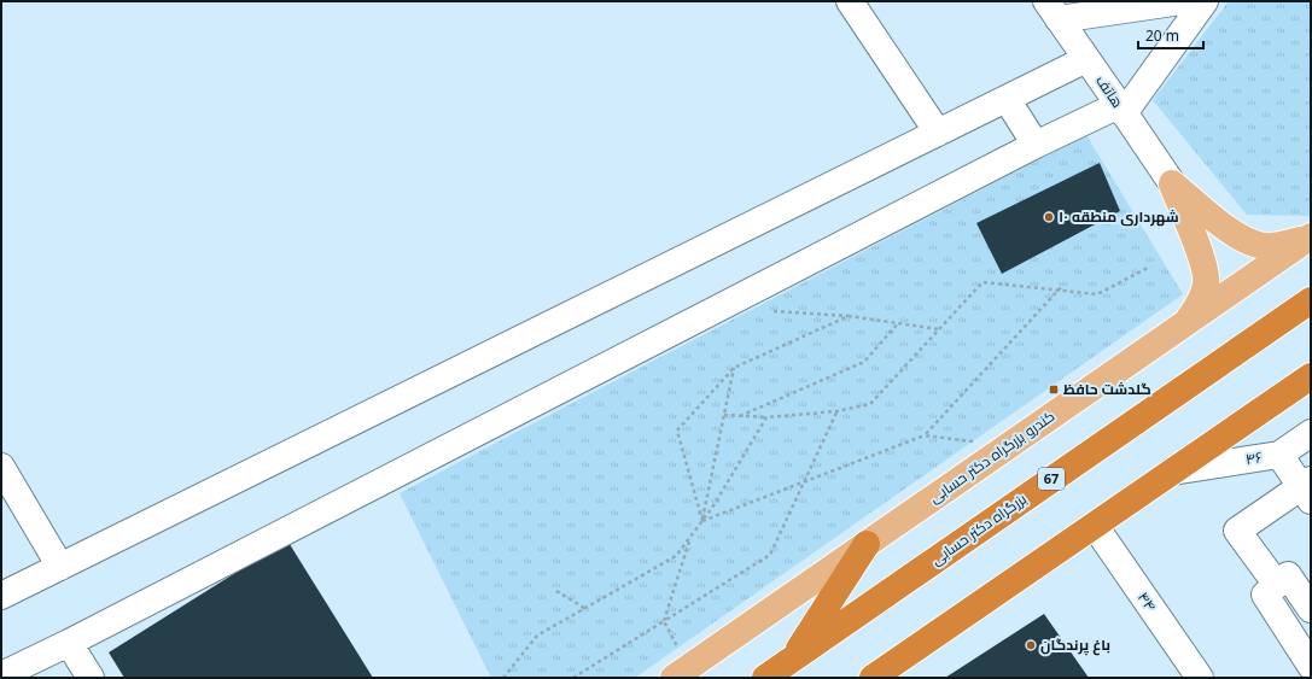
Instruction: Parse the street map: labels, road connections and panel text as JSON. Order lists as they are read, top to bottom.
{
  "streets": {
    "highway": ["67", "بزرگراه دکتر حسابی"],
    "main road": ["کندرو بزرگراه دکتر حسابی"],
    "street": ["هاتف", "۴۶", "۴۴"]
  },
  "places": {
    "other": ["شهرداری منطقه ۱۰", "باغ پرندگان"],
    "transit": ["گلدشت حافظ"]
  },
  "scale_bar": "20 m"
}
